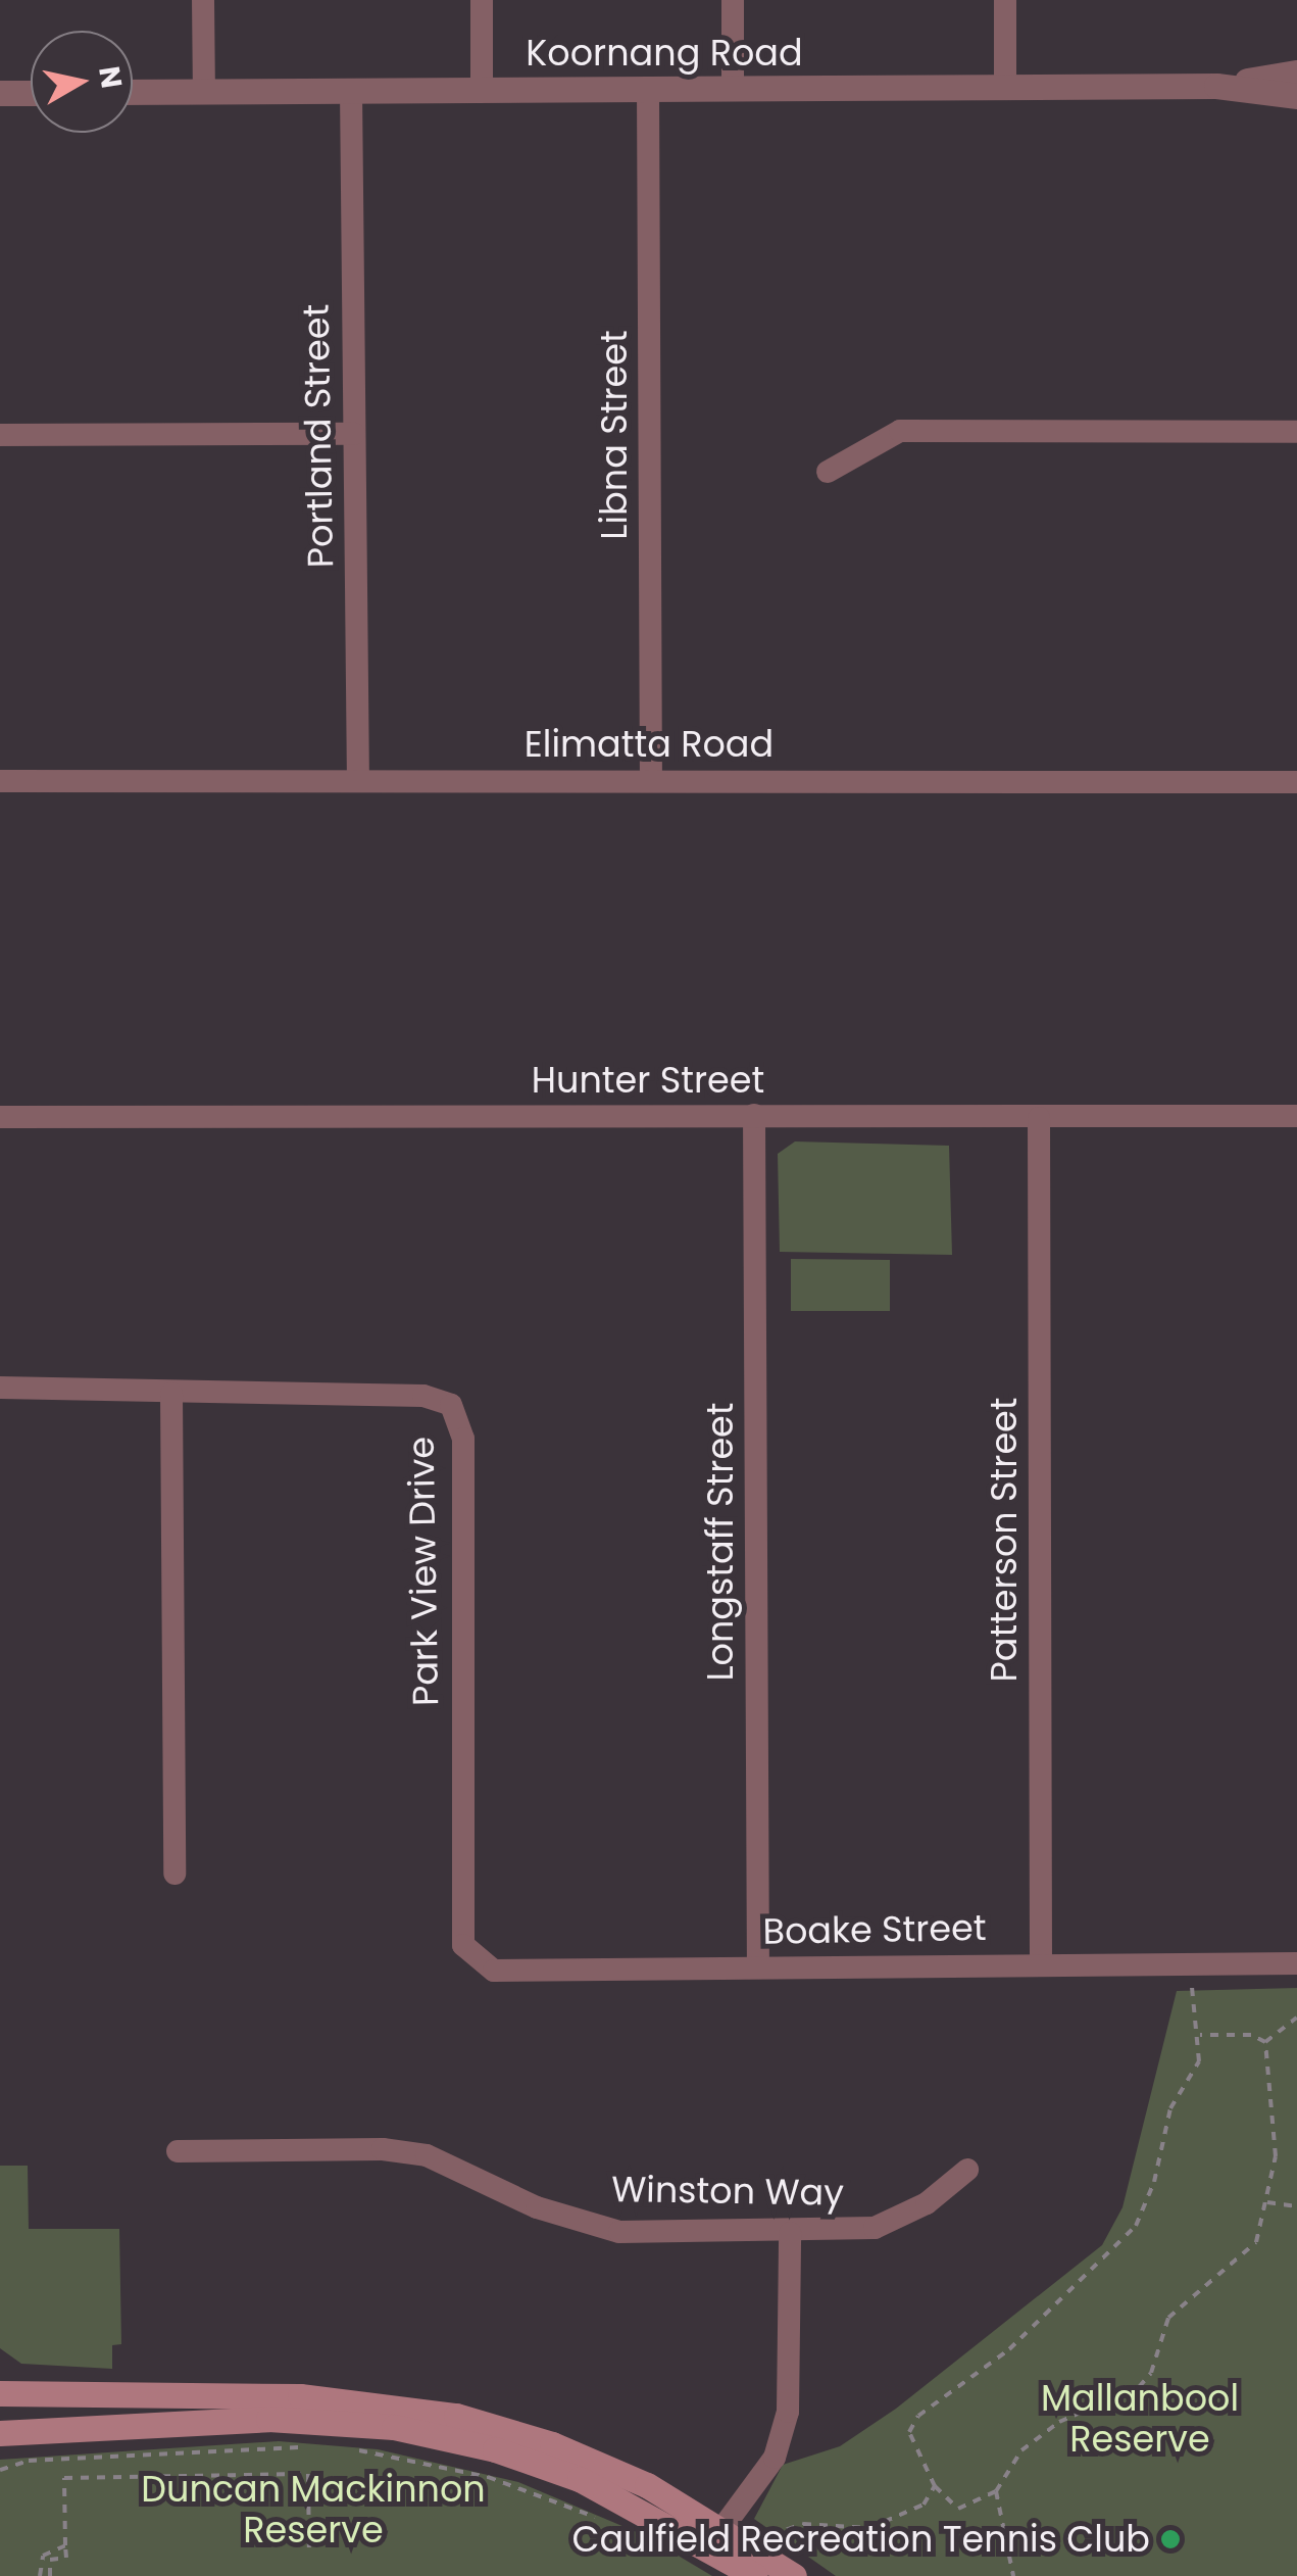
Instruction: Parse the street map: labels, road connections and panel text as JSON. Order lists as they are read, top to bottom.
{
  "streets": {
    "street": [
      "Koornang Road",
      "Libna Street",
      "Portland Street",
      "Elimatta Road",
      "Hunter Street",
      "Patterson Street",
      "Longstaff Street",
      "Park View Drive",
      "Boake Street",
      "Winston Way"
    ]
  },
  "crossings": [
    ["Koornang Road", "Libna Street"],
    ["Koornang Road", "Portland Street"],
    ["Libna Street", "Elimatta Road"],
    ["Portland Street", "Elimatta Road"],
    ["Hunter Street", "Patterson Street"],
    ["Hunter Street", "Longstaff Street"],
    ["Patterson Street", "Boake Street"],
    ["Longstaff Street", "Boake Street"],
    ["Park View Drive", "Boake Street"]
  ],
  "parks": ["Mallanbool Reserve", "Duncan Mackinnon Reserve"],
  "places": ["Caulfield Recreation Tennis Club"],
  "north": "right"
}
